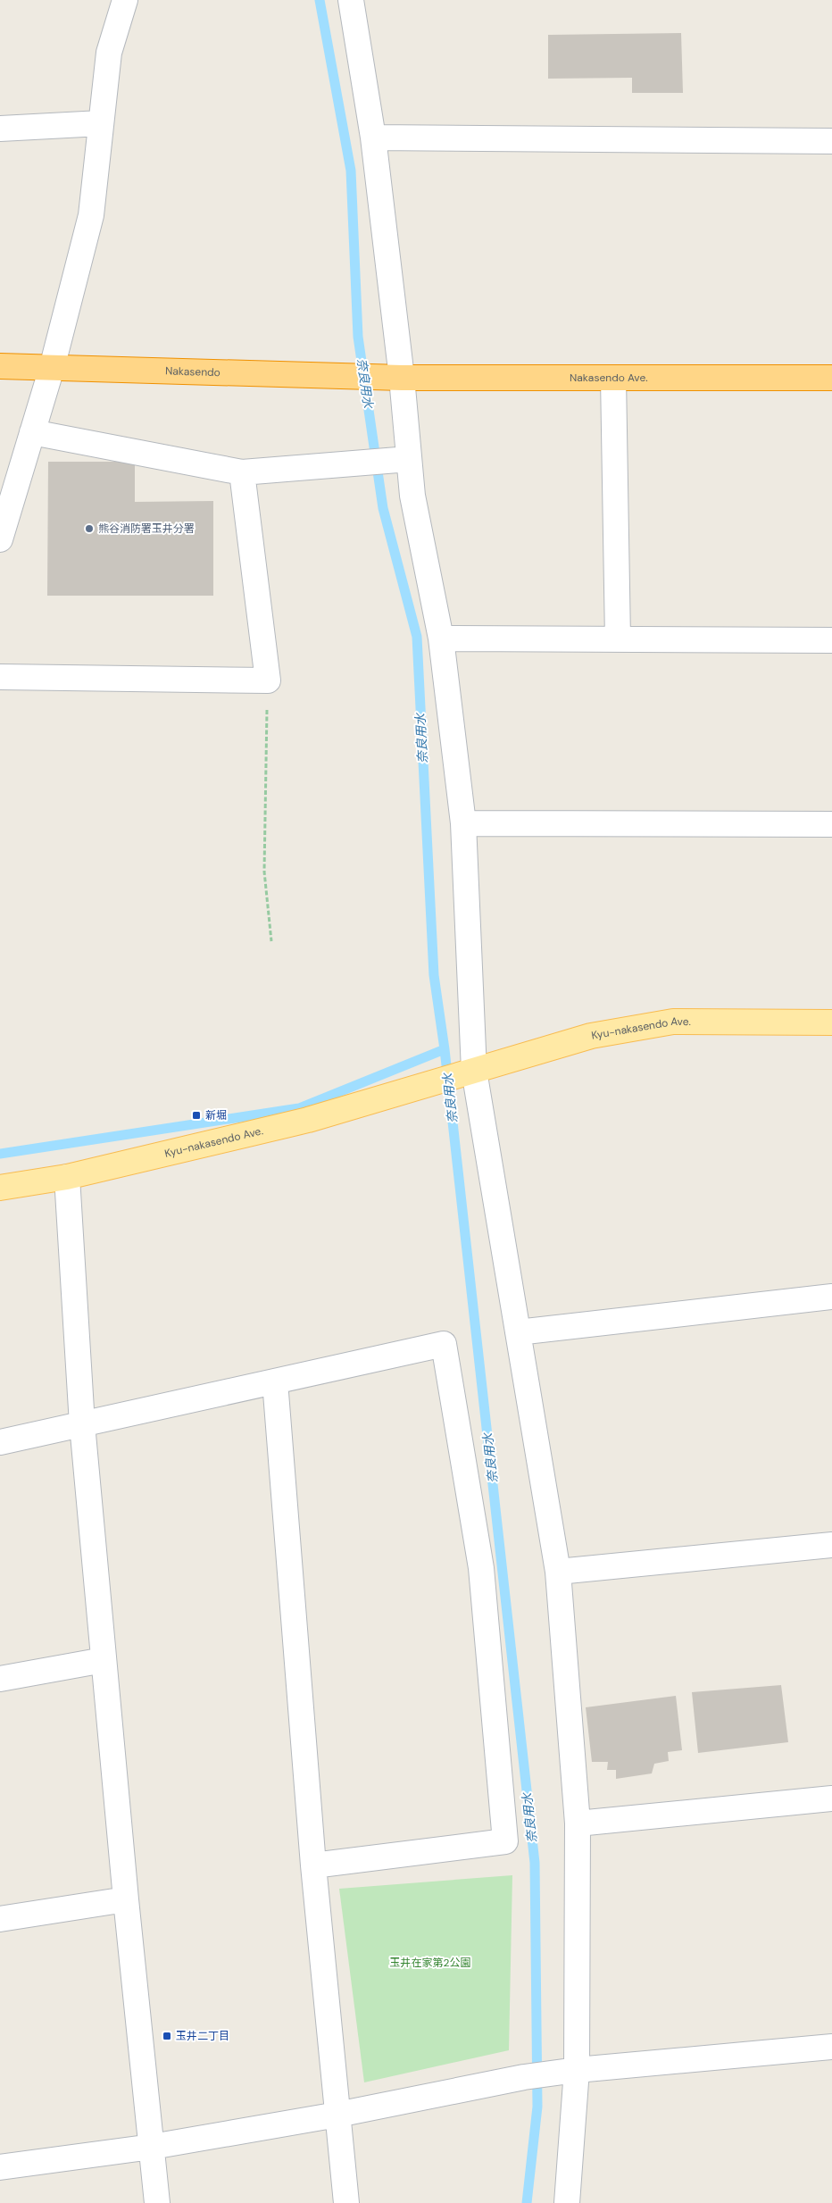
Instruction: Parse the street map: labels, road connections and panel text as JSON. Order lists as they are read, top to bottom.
{
  "streets": {
    "highway": ["Nakasendo", "Nakasendo Ave."],
    "main road": ["Kyu-nakasendo Ave."]
  },
  "crossings": [
    ["Nakasendo", "Nakasendo Ave."]
  ],
  "water": ["奈良用水"],
  "parks": ["玉井在家第2公園"],
  "places": {
    "other": ["熊谷消防署玉井分署"],
    "transit": ["新堀", "玉井二丁目"]
  }
}
